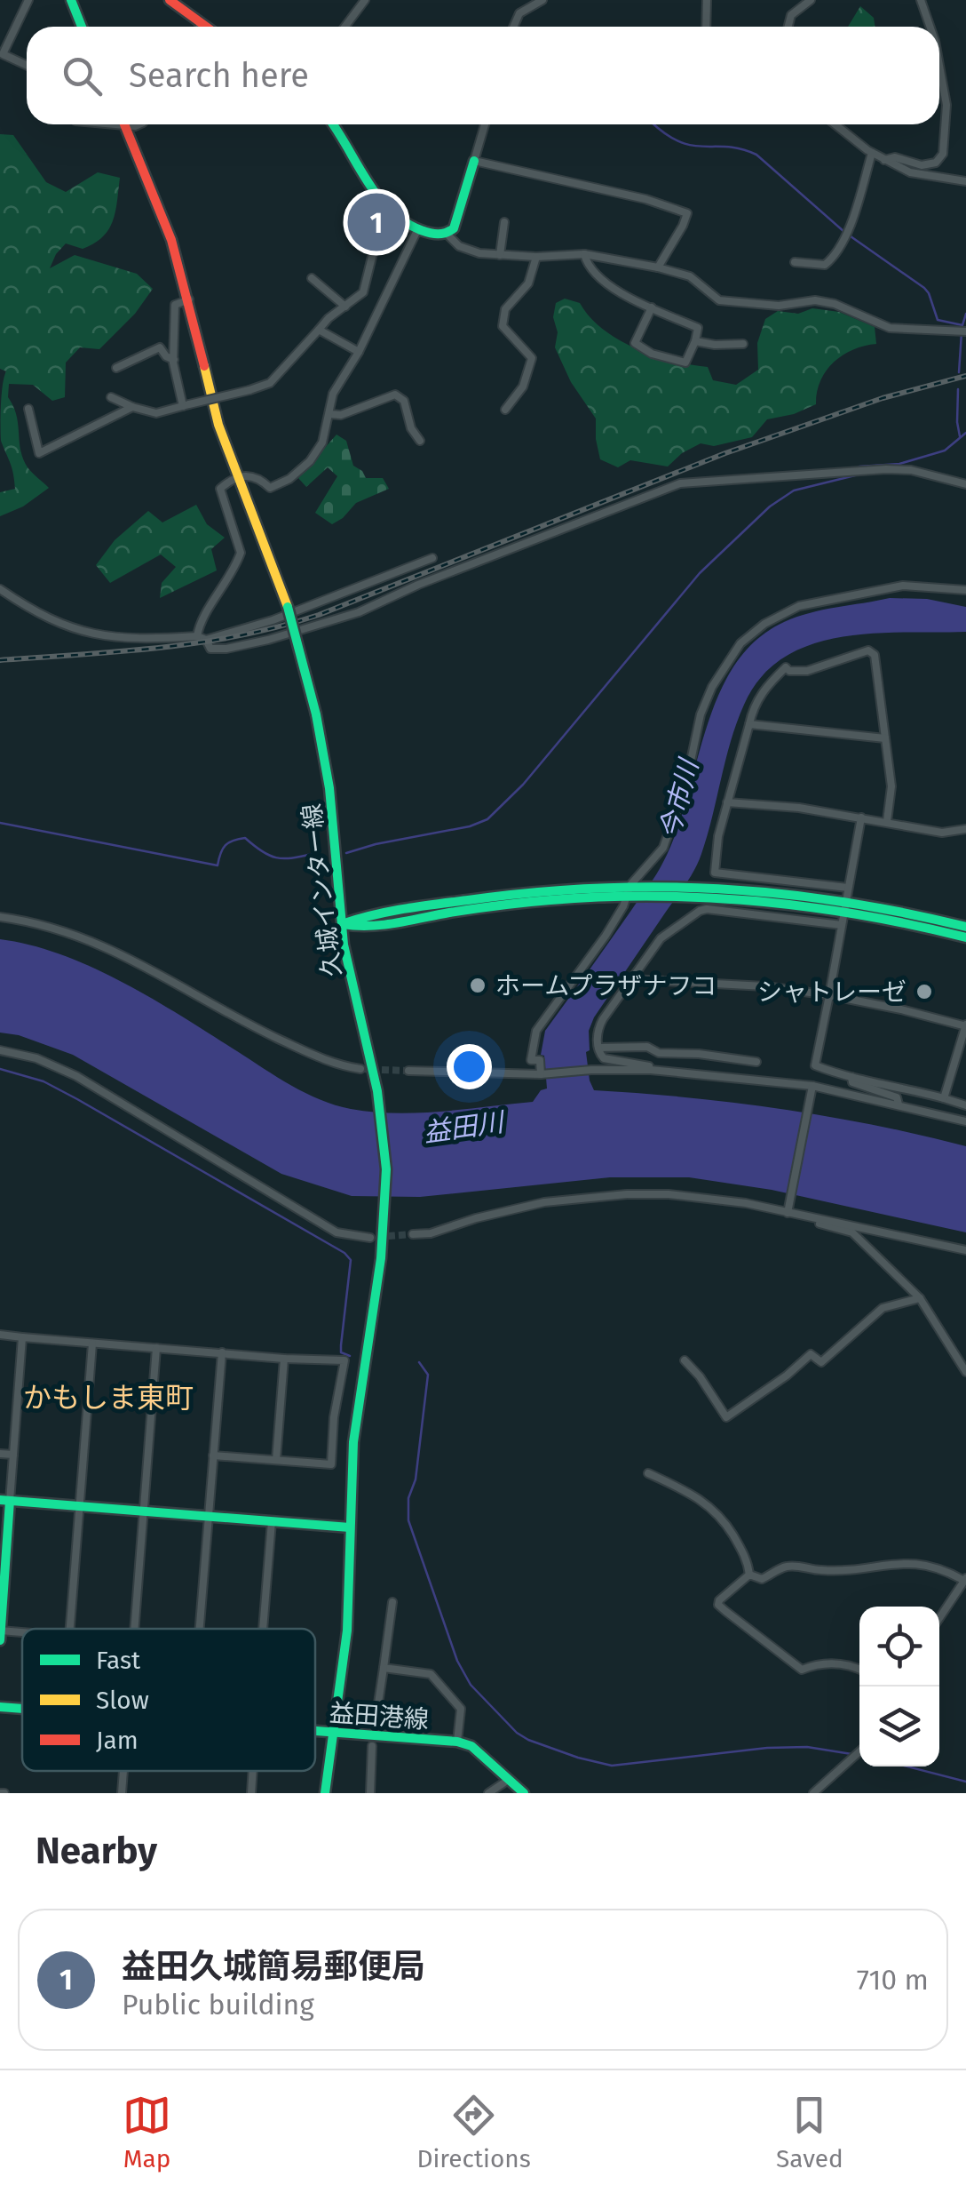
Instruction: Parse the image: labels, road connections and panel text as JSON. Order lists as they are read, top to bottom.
{
  "streets": {
    "main road": ["久城インター線", "益田港線"]
  },
  "crossings": [
    ["久城インター線", "益田港線"]
  ],
  "districts": ["かもしま東町"],
  "water": ["今市川", "益田川"],
  "places": ["ホームプラザナフコ", "シャトレーゼ"],
  "legend": ["Fast", "Slow", "Jam"],
  "page": {
    "search": "Search here",
    "pins": "1",
    "heading": "Nearby",
    "list": [
      {
        "mark": "1",
        "name": "益田久城簡易郵便局",
        "note": "Public building",
        "value": "710 m"
      }
    ],
    "nav": ["Map", "Directions", "Saved"]
  }
}
